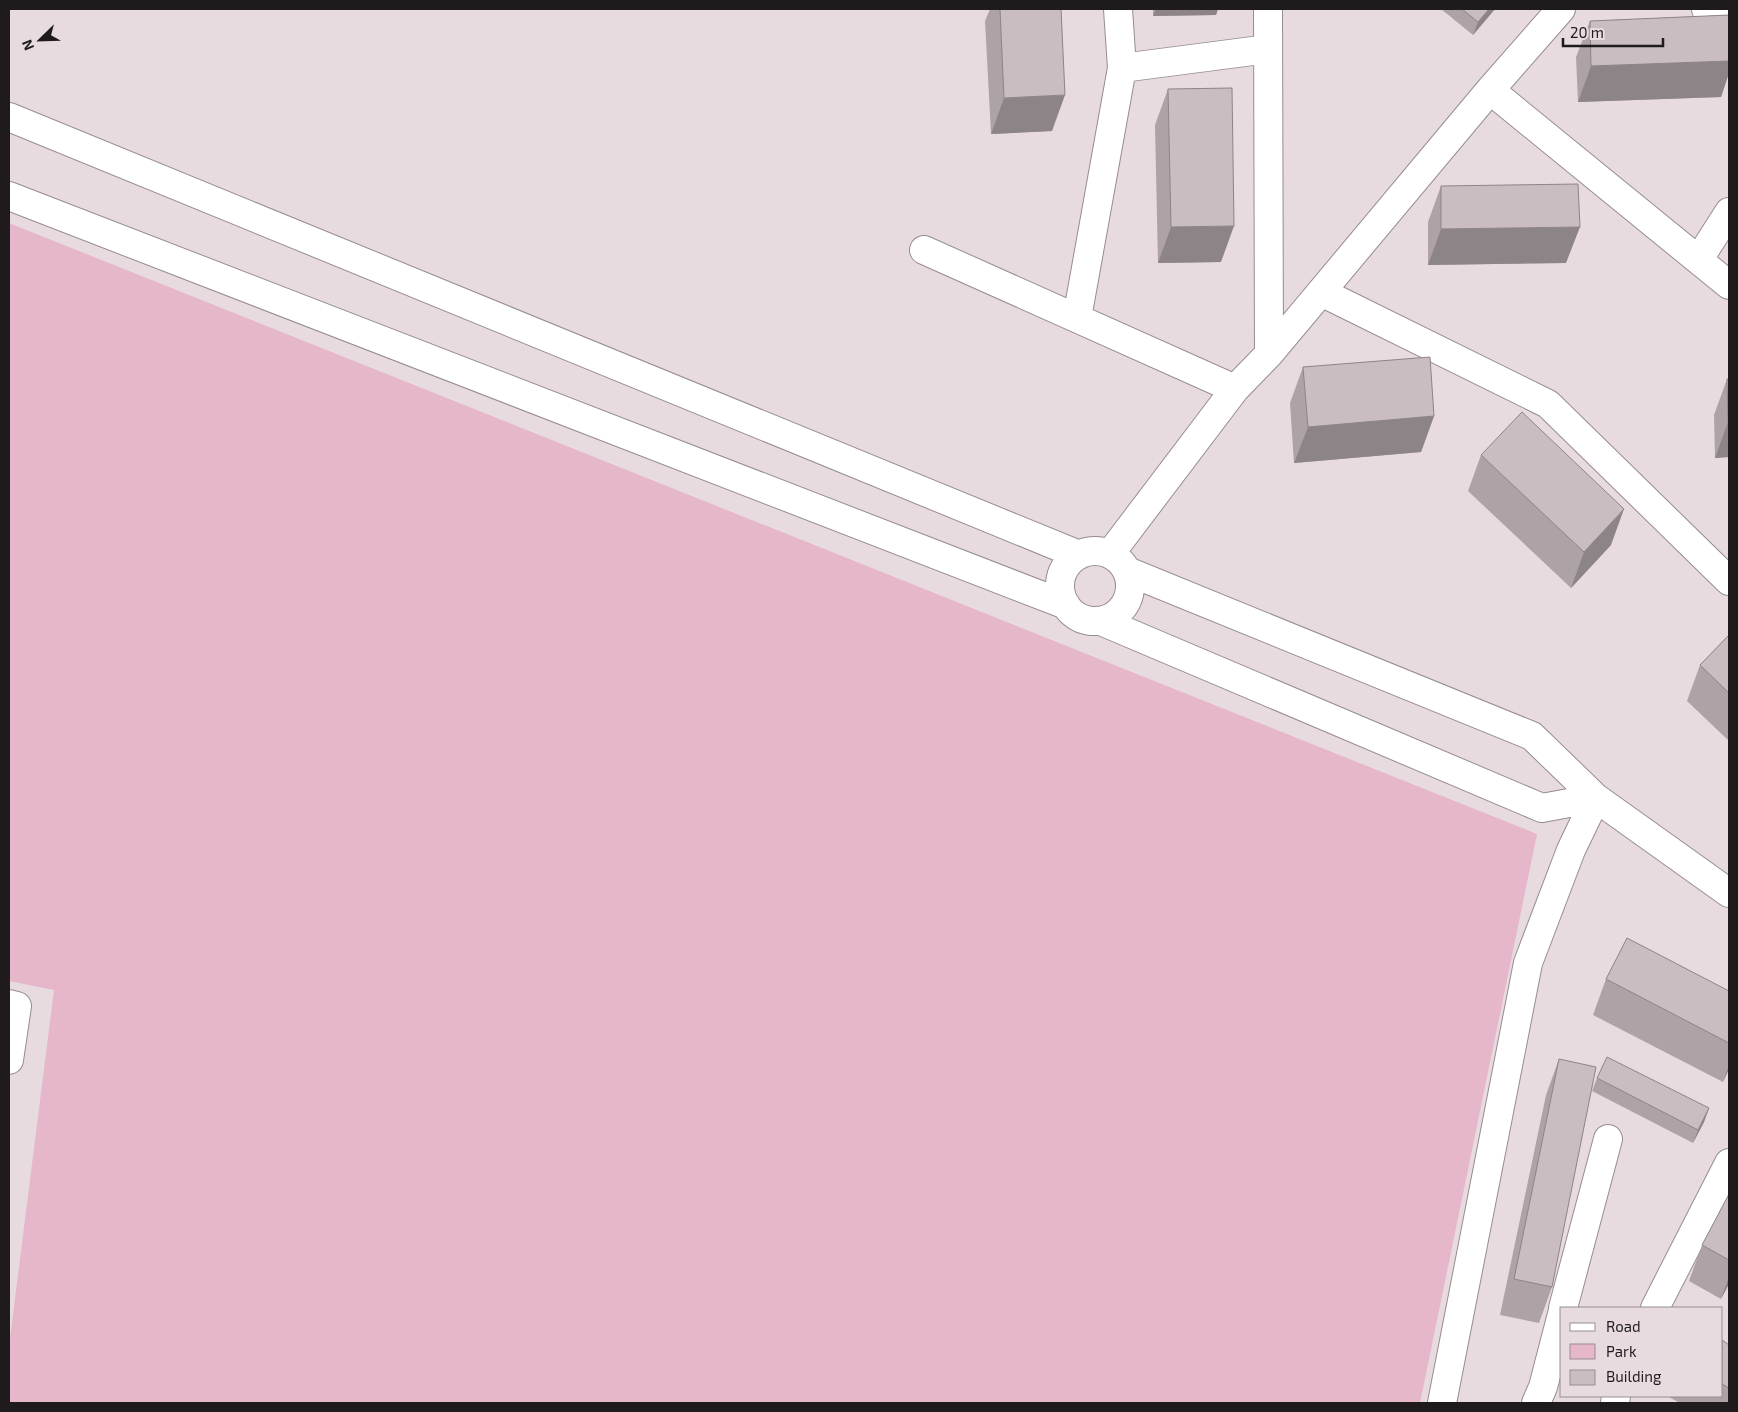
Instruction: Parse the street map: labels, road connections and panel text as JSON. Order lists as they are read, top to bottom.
{
  "legend": ["Road", "Park", "Building"],
  "scale_bar": "20 m",
  "north": "bottom left"
}
